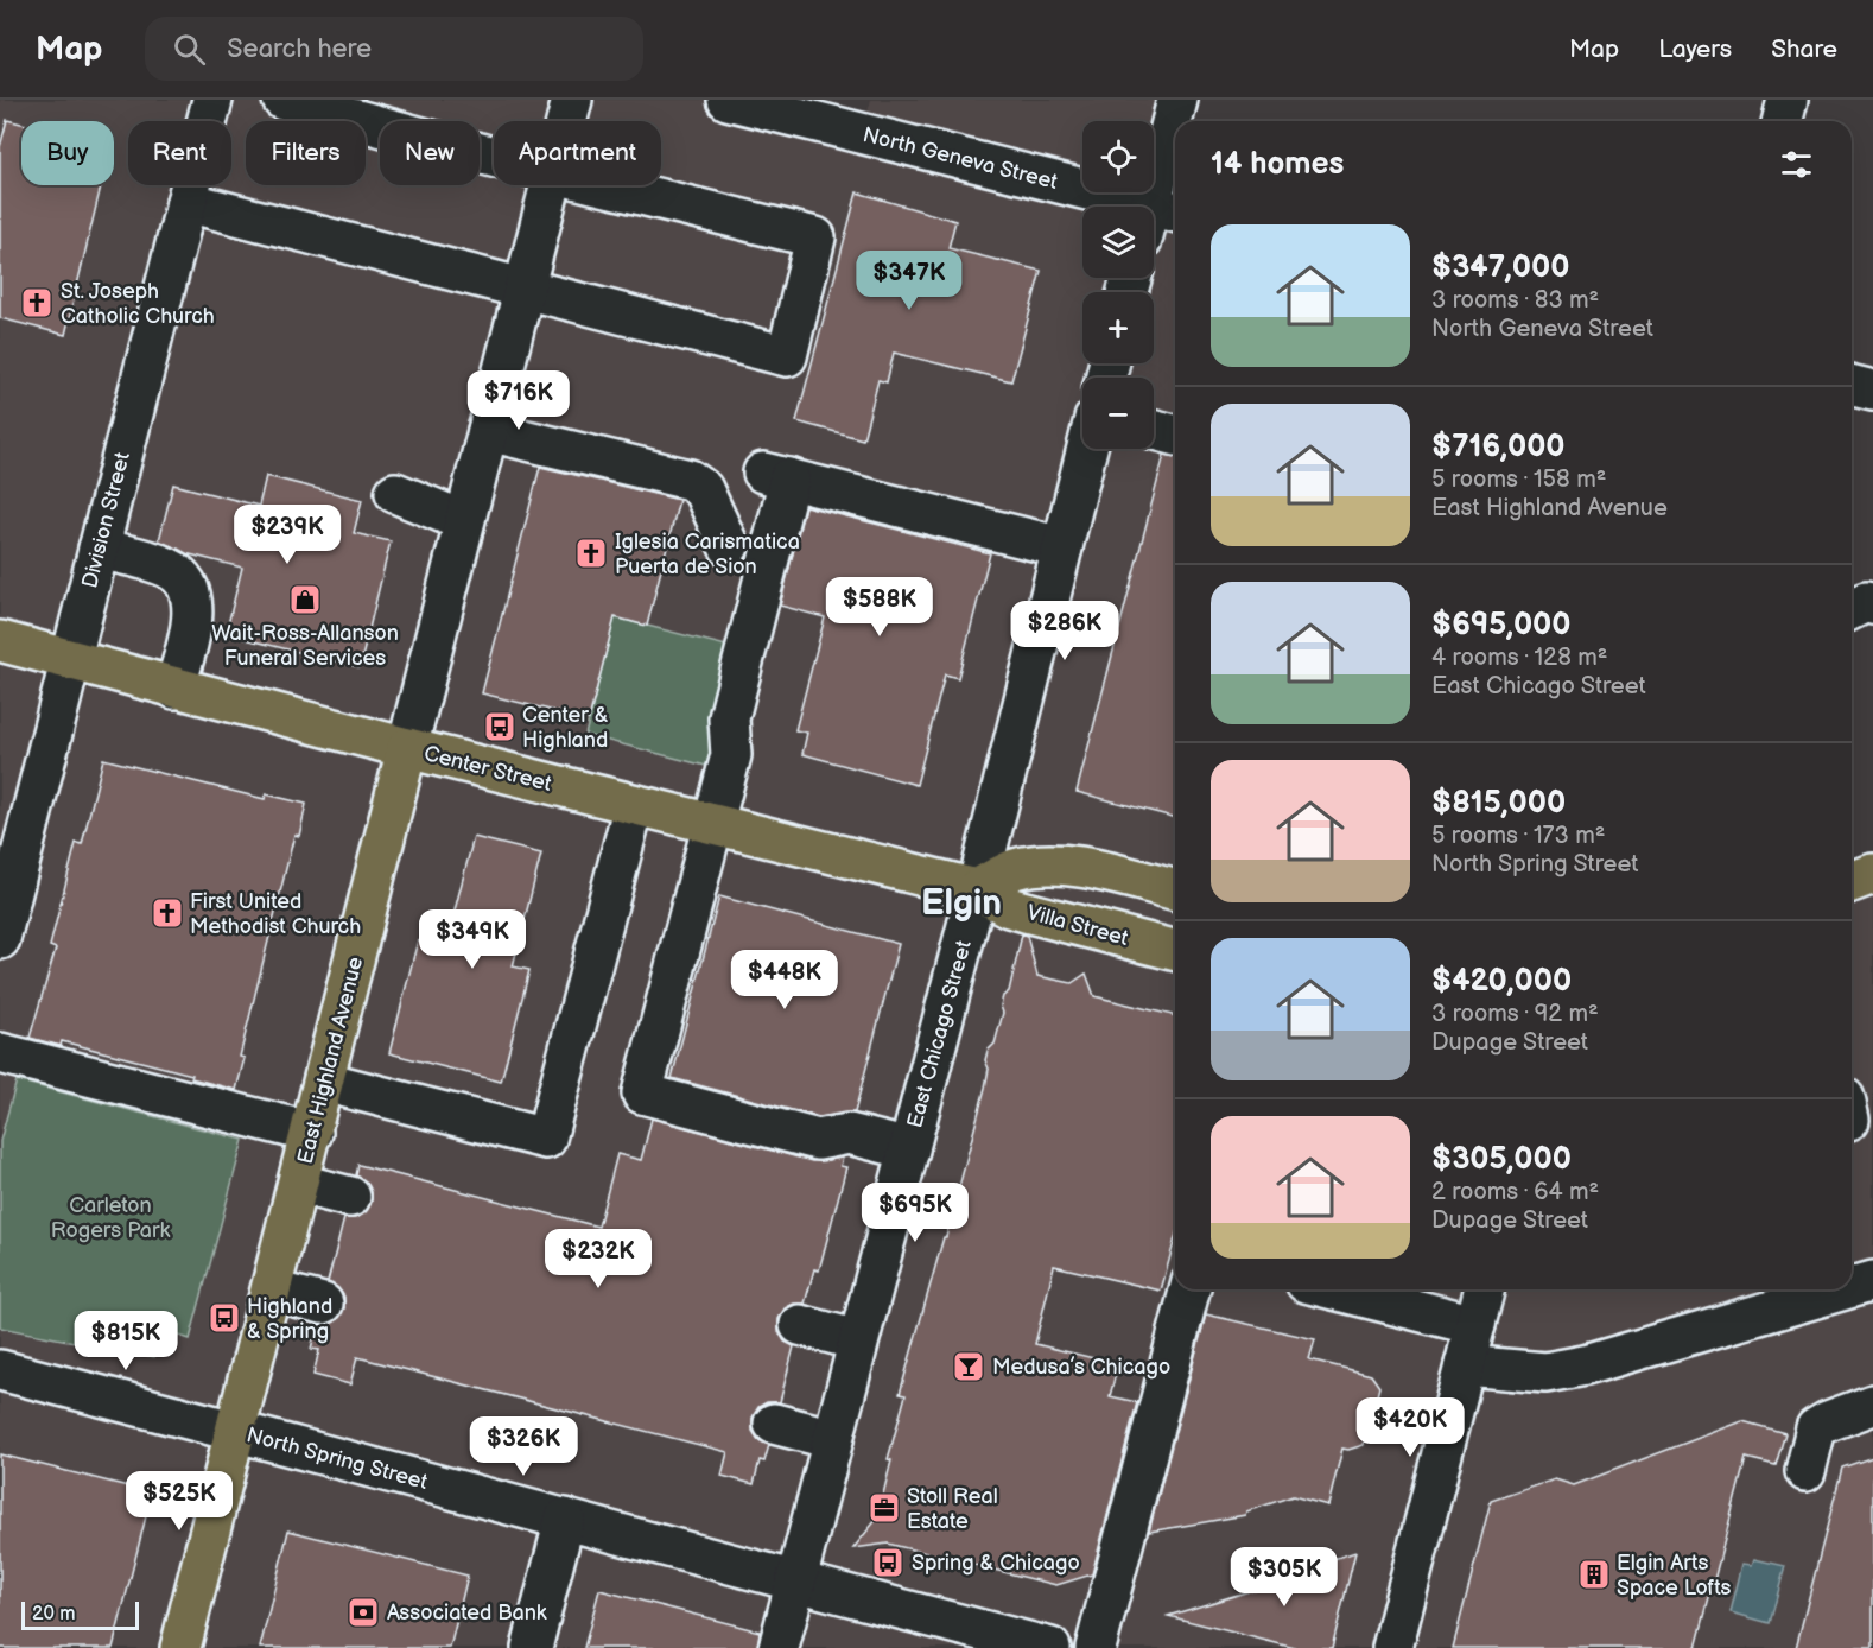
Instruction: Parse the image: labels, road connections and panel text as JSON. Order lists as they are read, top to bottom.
{
  "streets": {
    "main road": ["Center Street", "Villa Street", "East Highland Avenue"],
    "street": [
      "North Geneva Street",
      "Division Street",
      "East Chicago Street",
      "North Spring Street"
    ]
  },
  "crossings": [
    ["Division Street", "Center Street"],
    ["Center Street", "Villa Street"],
    ["Center Street", "East Chicago Street"],
    ["Center Street", "East Highland Avenue"],
    ["Villa Street", "East Chicago Street"],
    ["East Chicago Street", "North Spring Street"],
    ["East Highland Avenue", "North Spring Street"]
  ],
  "districts": ["Elgin"],
  "parks": ["Carleton Rogers Park"],
  "places": {
    "church": ["St. Joseph Catholic Church", "Iglesia Carismatica Puerta de Sion", "First United Methodist Church"],
    "shop": ["Wait-Ross-Allanson Funeral Services"],
    "bus stop": ["Center & Highland", "Highland & Spring", "Spring & Chicago"],
    "bar": ["Medusa’s Chicago"],
    "office": ["Stoll Real Estate"],
    "building": ["Elgin Arts Space Lofts"],
    "bank": ["Associated Bank"]
  },
  "scale_bar": "20 m",
  "page": {
    "header": "Map",
    "search": "Search here",
    "nav": ["Map", "Layers", "Share"],
    "map_buttons": ["+", "−"],
    "chip": [
      "Buy",
      "Rent",
      "Filters",
      "New",
      "Apartment"
    ],
    "heading": "14 homes",
    "list": [
      {
        "name": "$347,000",
        "note": "3 rooms · 83 m² · North Geneva Street"
      },
      {
        "name": "$716,000",
        "note": "5 rooms · 158 m² · East Highland Avenue"
      },
      {
        "name": "$695,000",
        "note": "4 rooms · 128 m² · East Chicago Street"
      },
      {
        "name": "$815,000",
        "note": "5 rooms · 173 m² · North Spring Street"
      },
      {
        "name": "$420,000",
        "note": "3 rooms · 92 m² · Dupage Street"
      },
      {
        "name": "$305,000",
        "note": "2 rooms · 64 m² · Dupage Street"
      }
    ],
    "price": [
      "$347K",
      "$716K",
      "$239K",
      "$588K",
      "$286K",
      "$349K",
      "$448K",
      "$695K",
      "$232K",
      "$815K",
      "$420K",
      "$326K",
      "$525K",
      "$305K"
    ],
    "scale": "20 m"
  }
}
